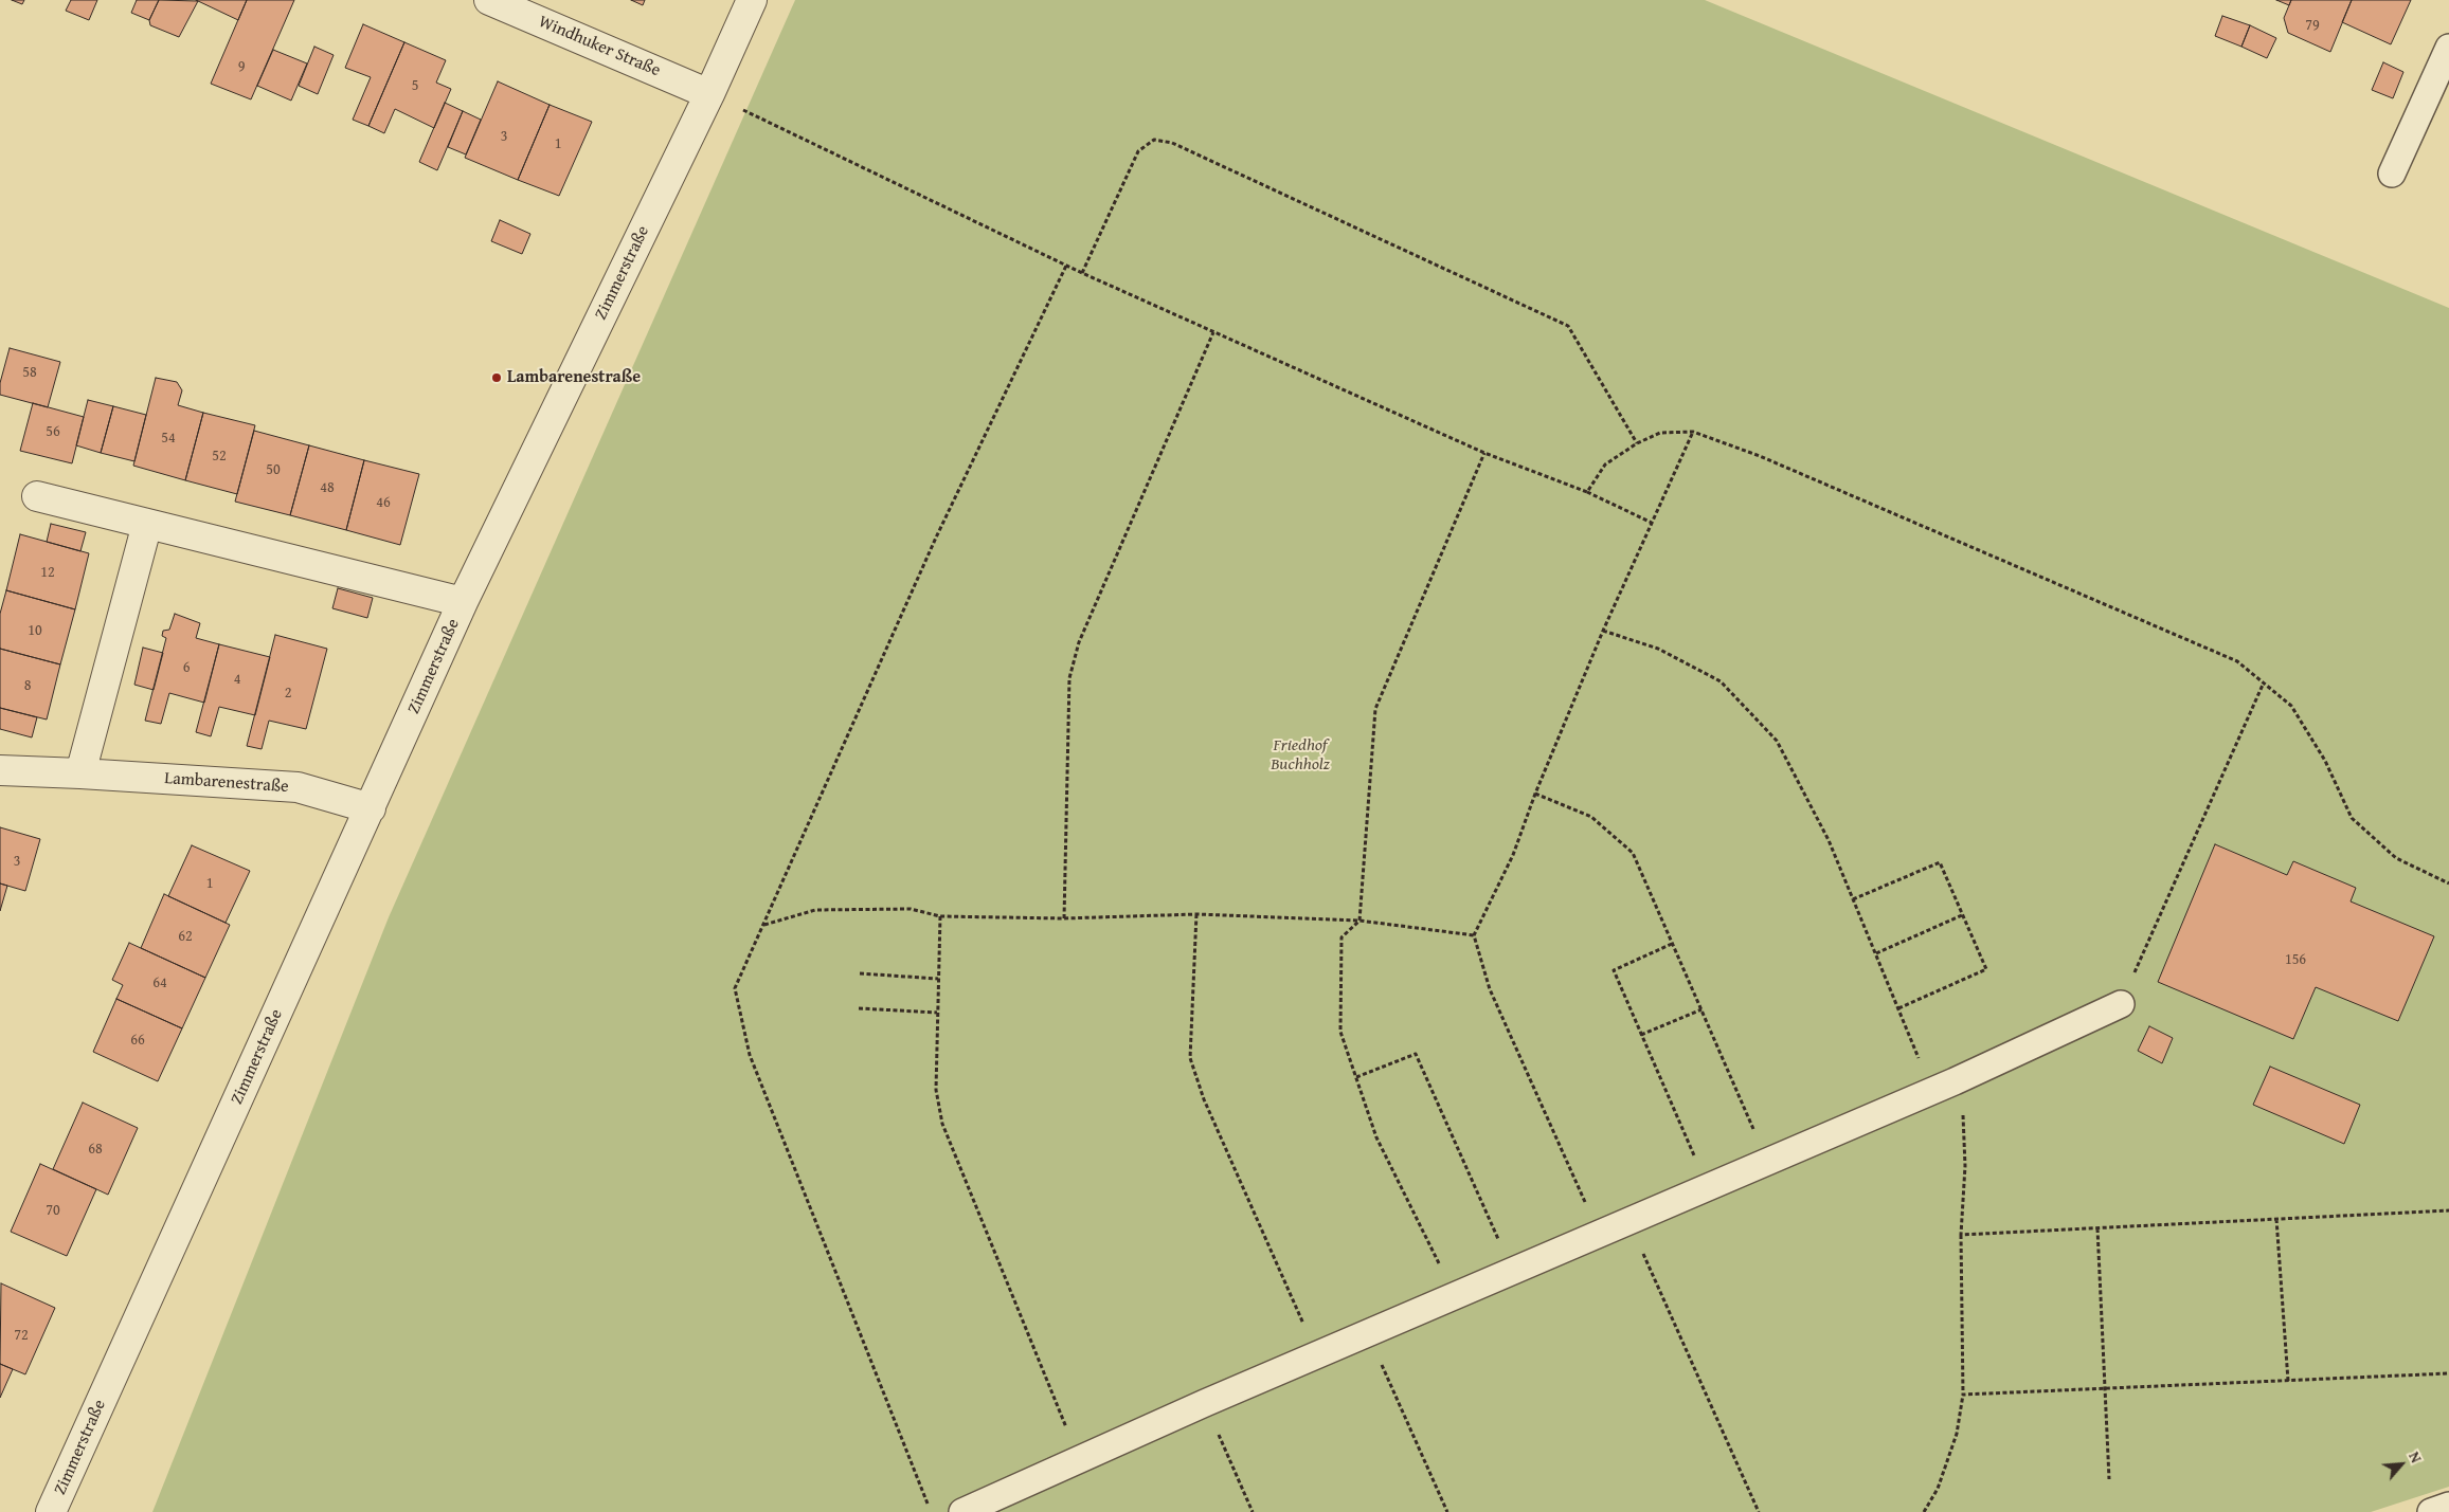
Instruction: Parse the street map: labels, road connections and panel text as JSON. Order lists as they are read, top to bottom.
{
  "streets": {
    "street": ["Windhuker Straße", "Zimmerstraße", "Lambarenestraße"]
  },
  "crossings": [
    ["Windhuker Straße", "Zimmerstraße"],
    ["Zimmerstraße", "Lambarenestraße"]
  ],
  "parks": ["Friedhof Buchholz"],
  "places": ["Lambarenestraße"],
  "house_numbers": [
    "79",
    "9",
    "5",
    "3",
    "1",
    "58",
    "56",
    "54",
    "52",
    "50",
    "48",
    "46",
    "12",
    "10",
    "6",
    "4",
    "8",
    "2",
    "3",
    "1",
    "62",
    "156",
    "64",
    "66",
    "68",
    "70",
    "72"
  ],
  "north": "top right"
}
